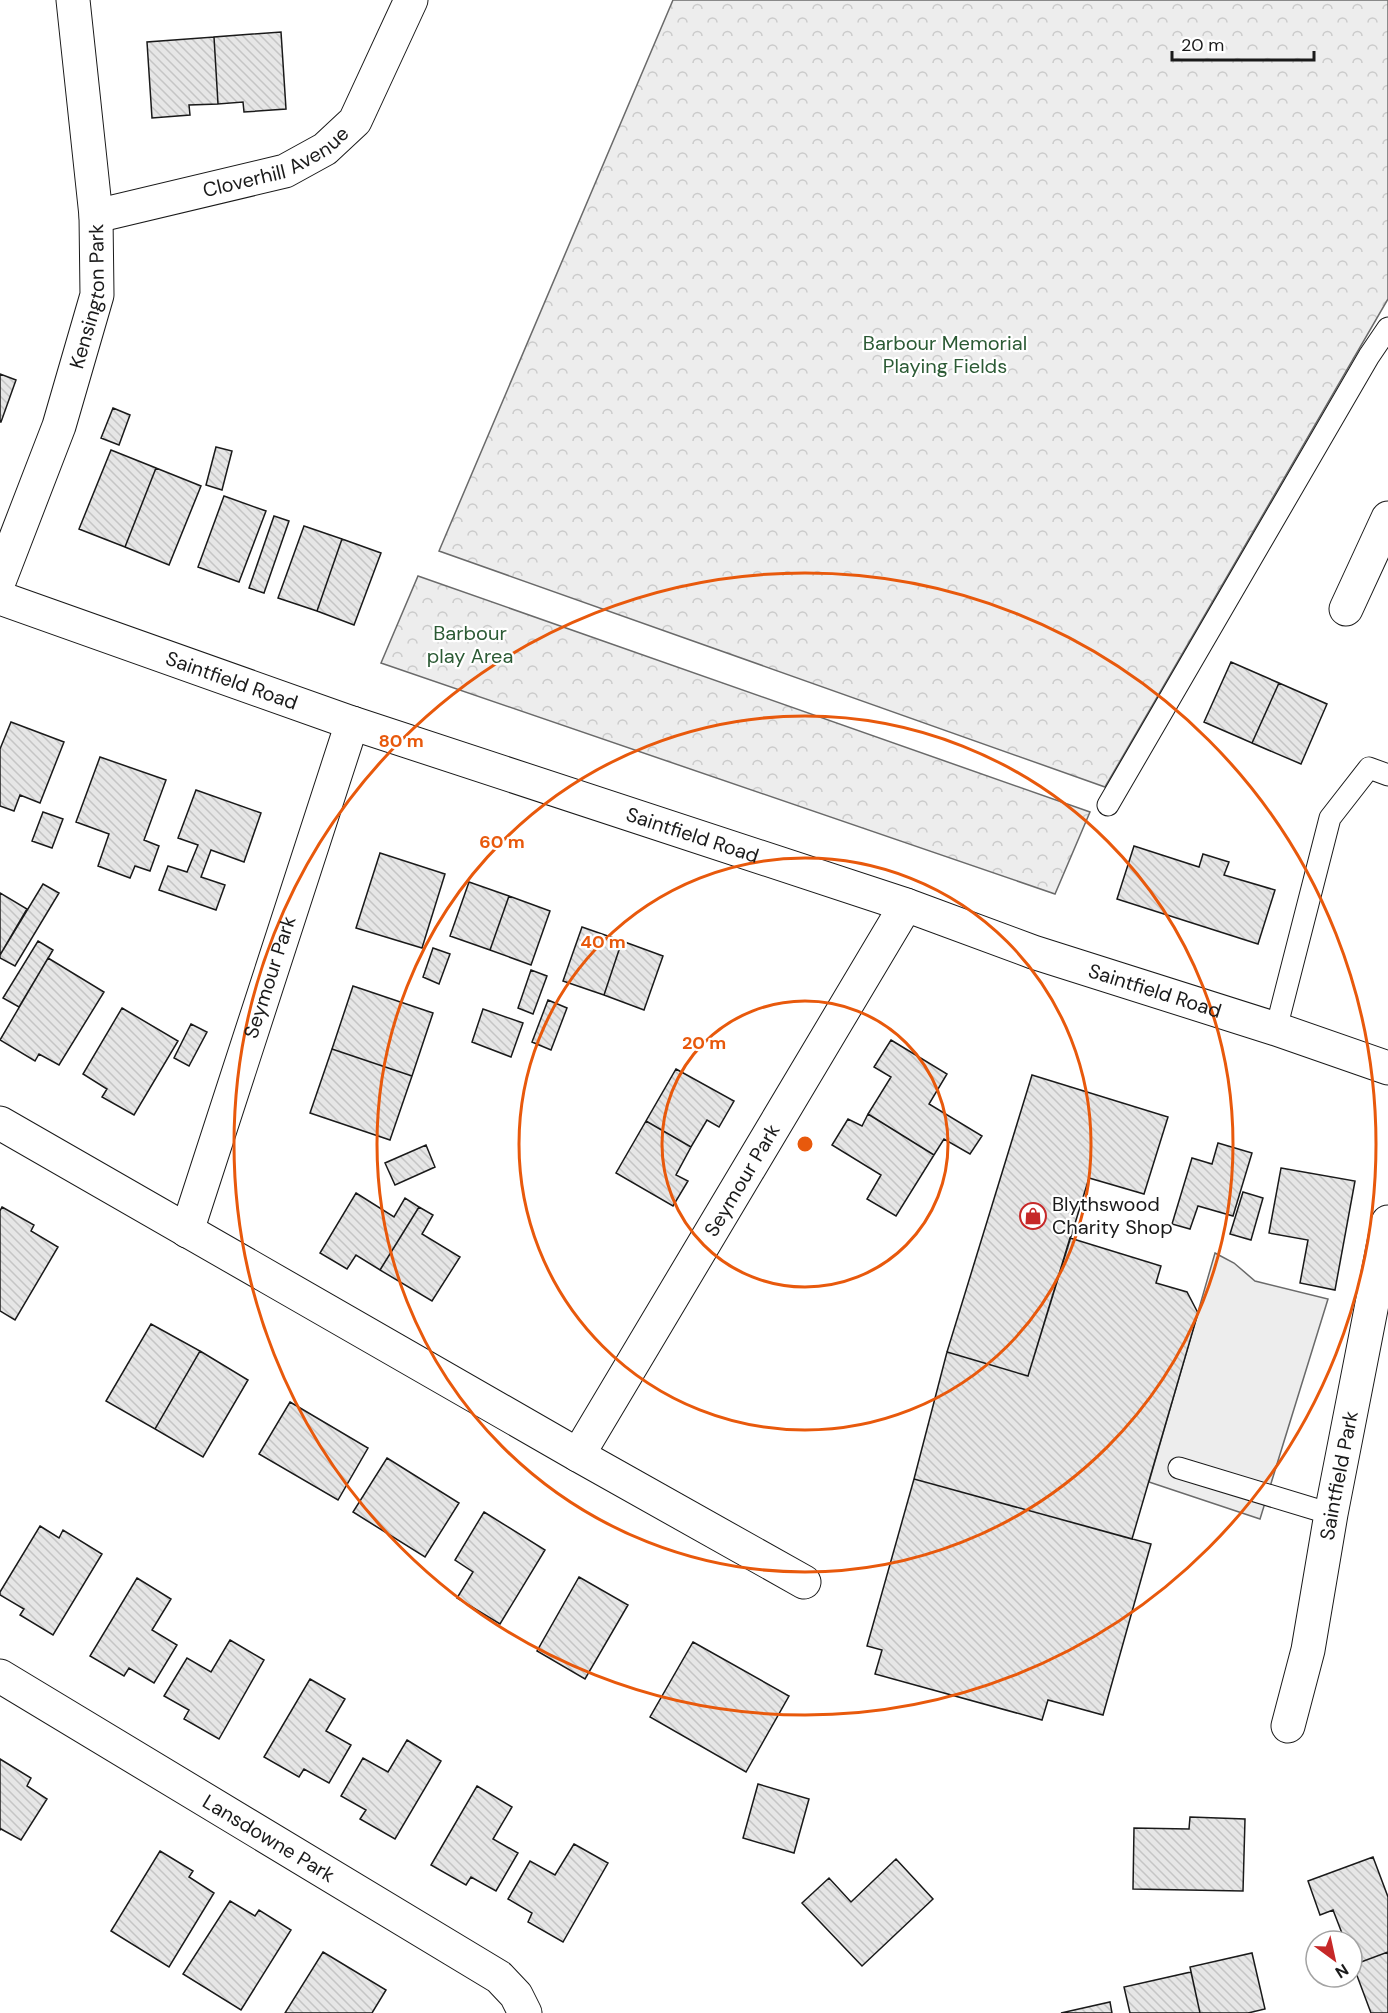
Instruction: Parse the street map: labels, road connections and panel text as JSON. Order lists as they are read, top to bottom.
{
  "streets": {
    "street": [
      "Cloverhill Avenue",
      "Kensington Park",
      "Saintfield Road",
      "Seymour Park",
      "Saintfield Park",
      "Lansdowne Park"
    ]
  },
  "crossings": [
    ["Cloverhill Avenue", "Kensington Park"],
    ["Saintfield Road", "Seymour Park"]
  ],
  "parks": ["Barbour Memorial Playing Fields", "Barbour play Area"],
  "places": {
    "shop": ["Blythswood Charity Shop"]
  },
  "scale_bar": "20 m",
  "north": "bottom right",
  "rings": [
    "80 m",
    "60 m",
    "40 m",
    "20 m"
  ]
}
